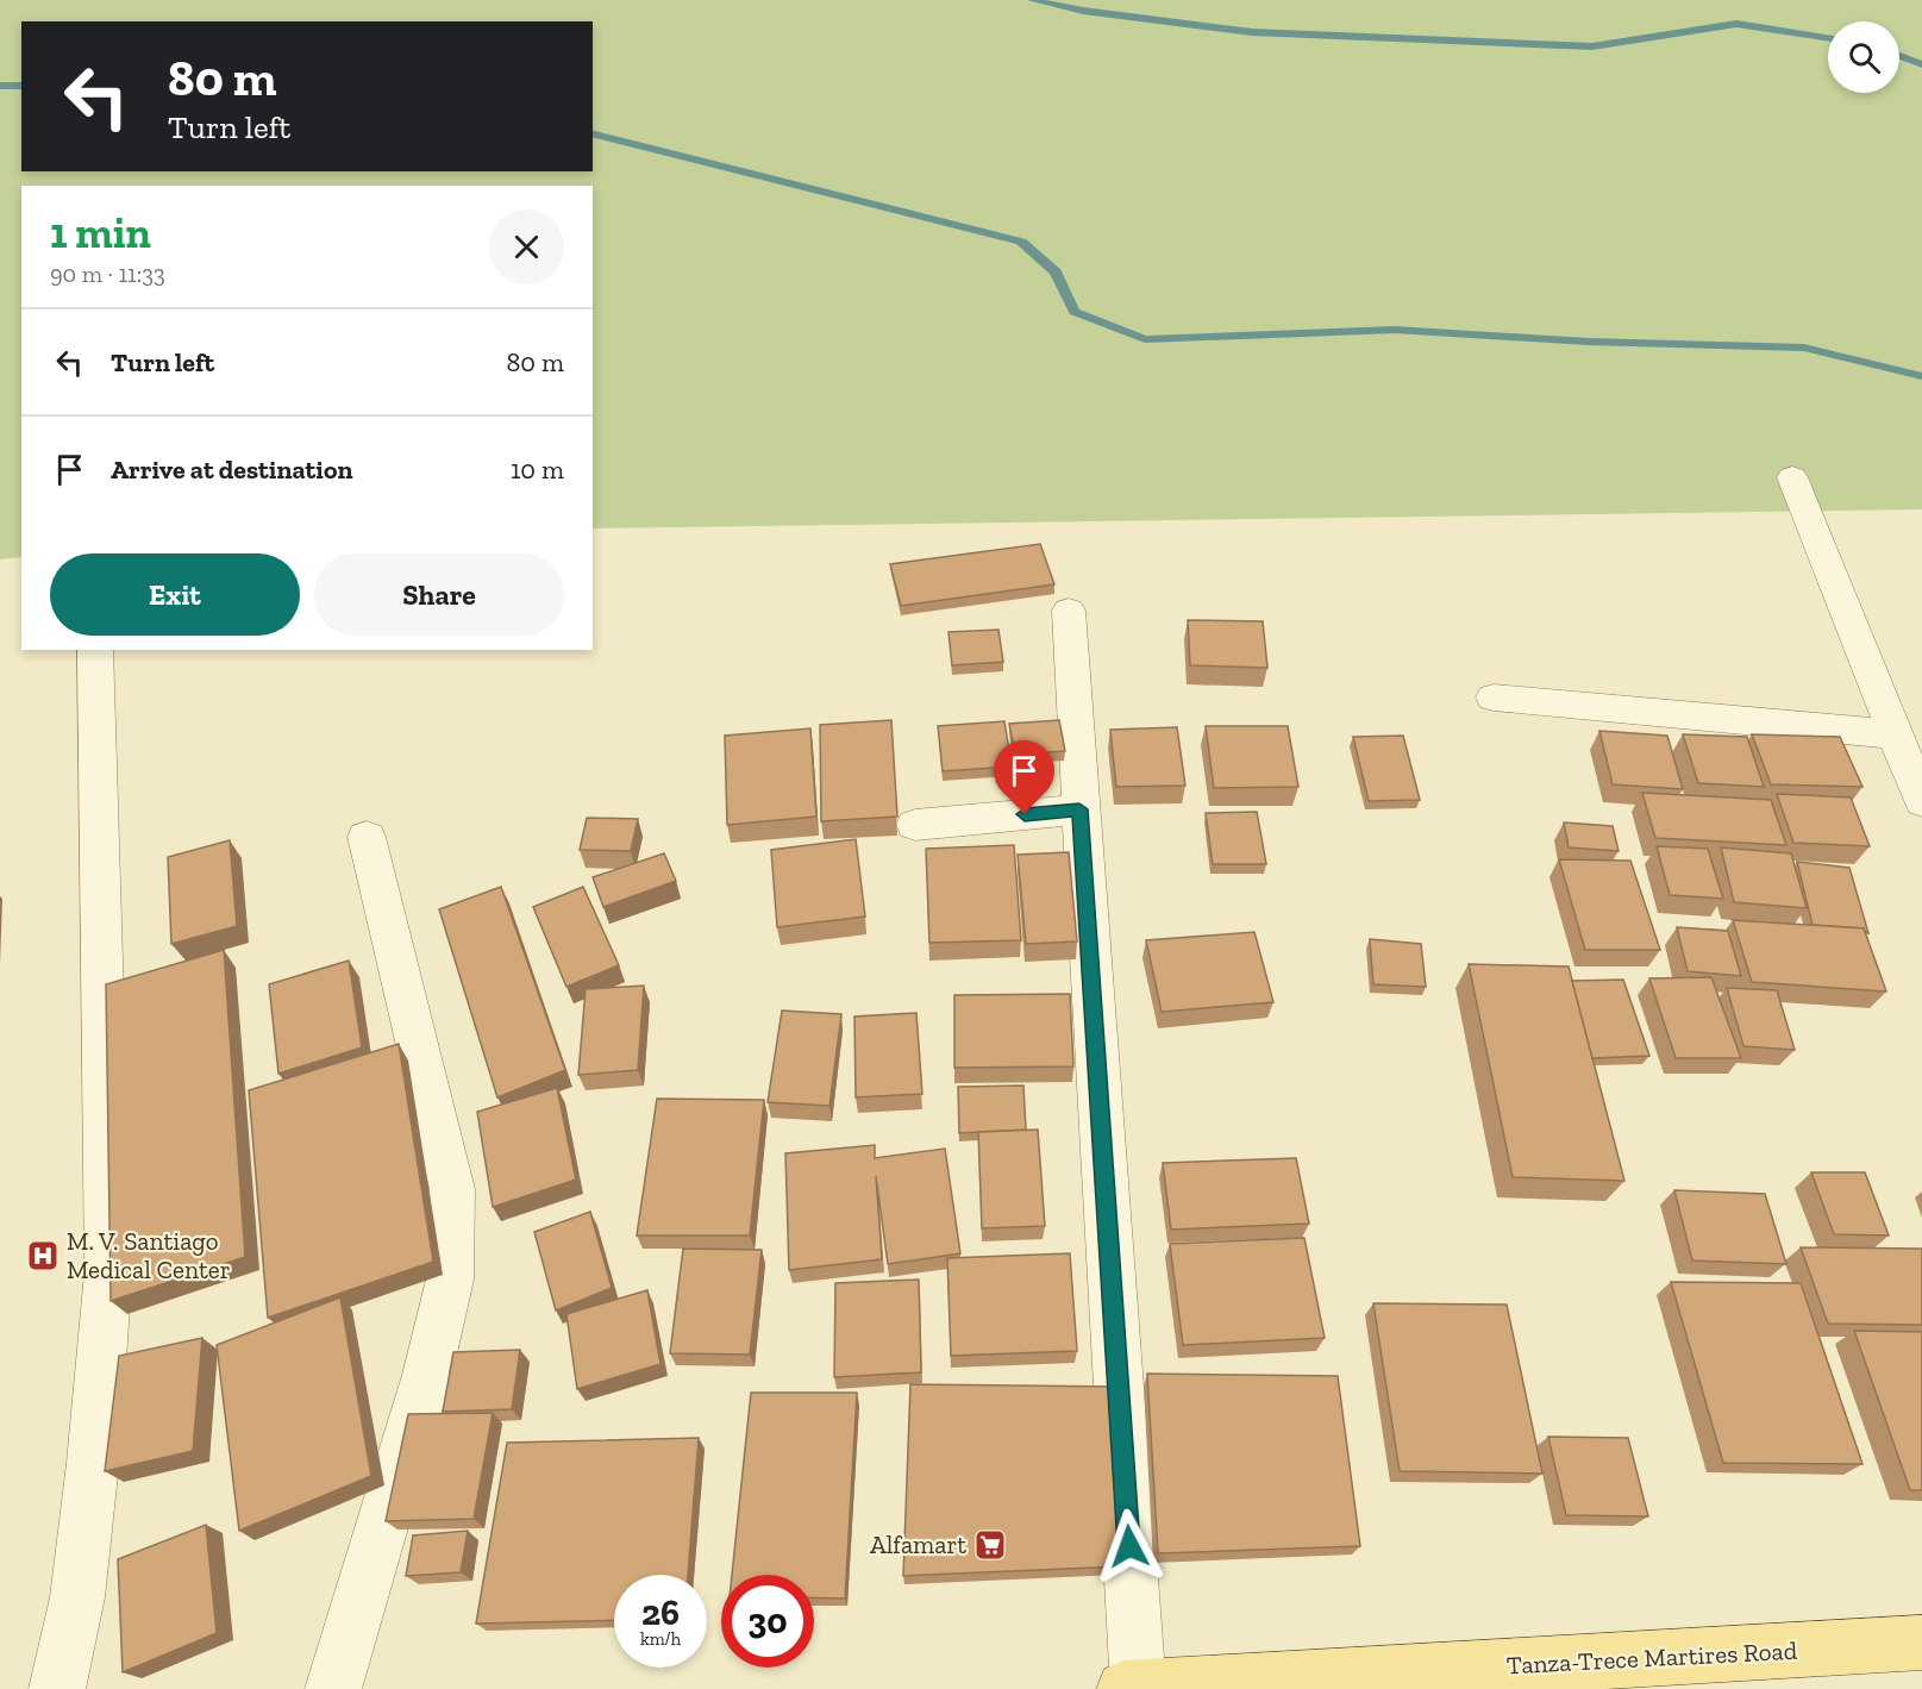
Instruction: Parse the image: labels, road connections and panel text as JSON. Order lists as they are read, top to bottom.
{
  "streets": {
    "main road": ["Tanza-Trece Martires Road"]
  },
  "places": {
    "hospital": ["M. V. Santiago Medical Center"],
    "supermarket": ["Alfamart"]
  },
  "page": {
    "turn": ["80 m", "Turn left"],
    "heading": ["1 min", "90 m · 11:33"],
    "list": [
      {
        "name": "Turn left",
        "value": "80 m"
      },
      {
        "name": "Arrive at destination",
        "value": "10 m"
      }
    ],
    "buttons": ["Exit", "Share"],
    "speed": "26 km/h",
    "limit": "30"
  }
}
